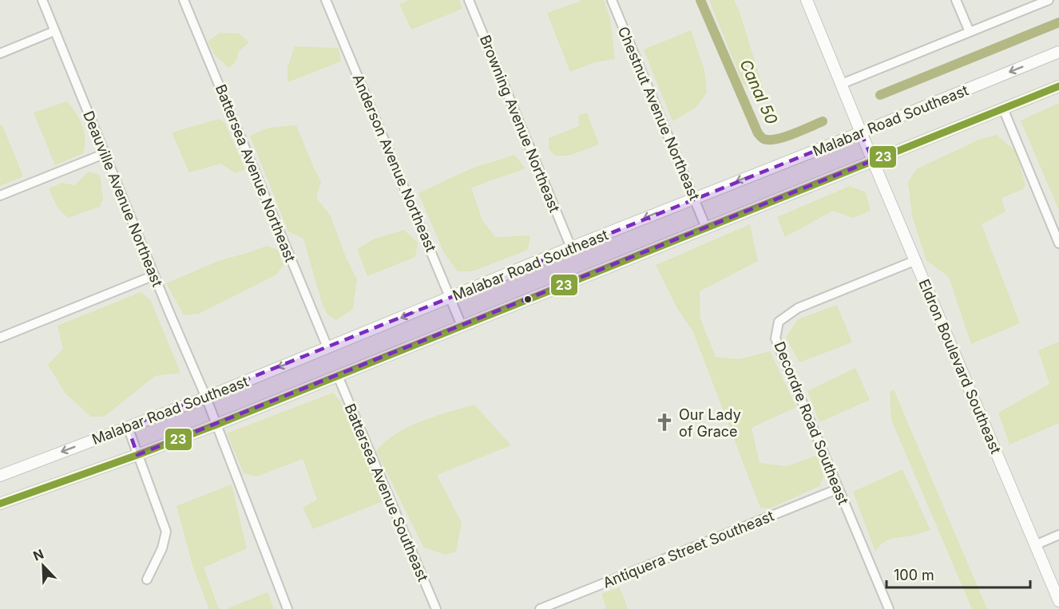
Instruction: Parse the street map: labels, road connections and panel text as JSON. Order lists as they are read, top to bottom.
{
  "streets": {
    "main road": ["Malabar Road Southeast", "Eldron Boulevard Southeast"],
    "street": [
      "Chestnut Avenue Northeast",
      "Browning Avenue Northeast",
      "Anderson Avenue Northeast",
      "Battersea Avenue Northeast",
      "Deauville Avenue Northeast",
      "Decordre Road Southeast",
      "Battersea Avenue Southeast",
      "Antiquera Street Southeast"
    ]
  },
  "crossings": [
    ["Chestnut Avenue Northeast", "Malabar Road Southeast"],
    ["Malabar Road Southeast", "Browning Avenue Northeast"],
    ["Malabar Road Southeast", "Anderson Avenue Northeast"],
    ["Malabar Road Southeast", "Battersea Avenue Northeast"],
    ["Malabar Road Southeast", "Deauville Avenue Northeast"],
    ["Malabar Road Southeast", "Eldron Boulevard Southeast"],
    ["Malabar Road Southeast", "Battersea Avenue Southeast"],
    ["Eldron Boulevard Southeast", "Decordre Road Southeast"],
    ["Decordre Road Southeast", "Antiquera Street Southeast"]
  ],
  "water": ["Canal 50"],
  "places": {
    "church": ["Our Lady of Grace"]
  },
  "lines": ["transit line 23"],
  "scale_bar": "100 m",
  "north": "top left"
}
